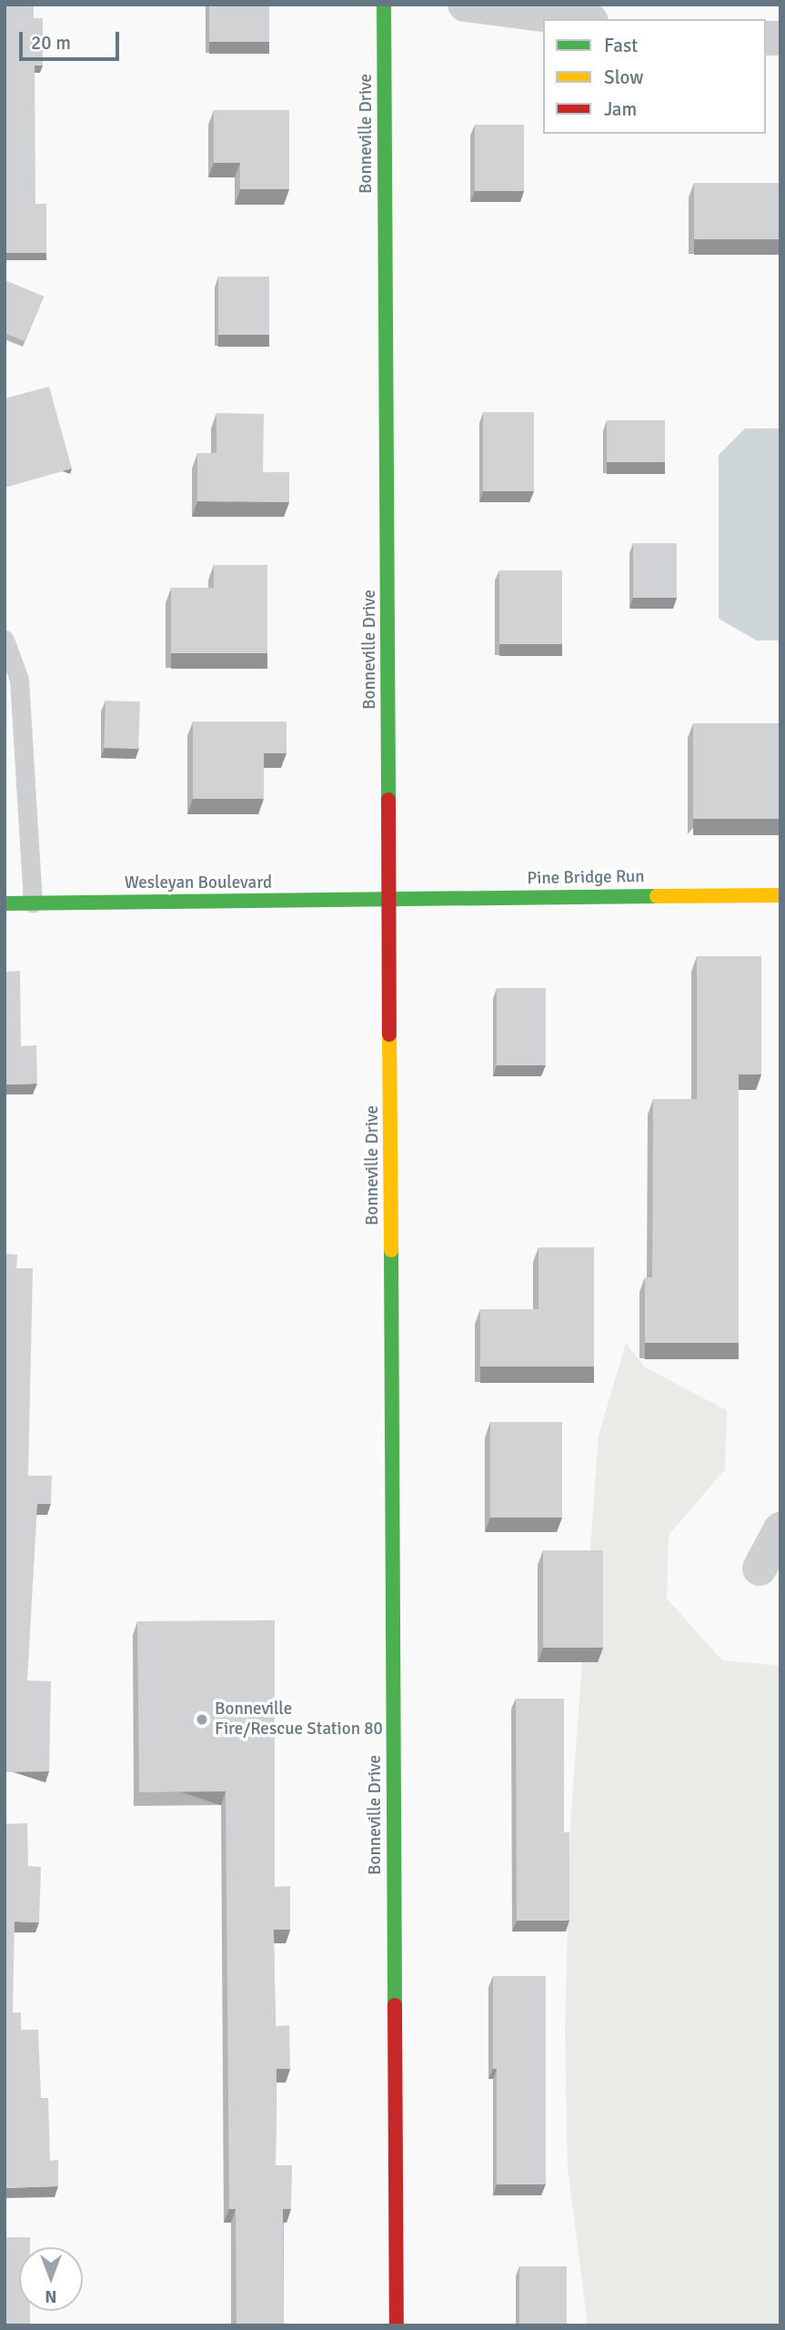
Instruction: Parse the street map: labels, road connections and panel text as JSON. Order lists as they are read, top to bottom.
{
  "streets": {
    "street": ["Bonneville Drive", "Pine Bridge Run", "Wesleyan Boulevard"]
  },
  "crossings": [
    ["Bonneville Drive", "Pine Bridge Run"],
    ["Bonneville Drive", "Wesleyan Boulevard"],
    ["Pine Bridge Run", "Wesleyan Boulevard"]
  ],
  "places": ["Bonneville Fire/Rescue Station 80"],
  "legend": ["Fast", "Slow", "Jam"],
  "scale_bar": "20 m",
  "north": "bottom"
}
